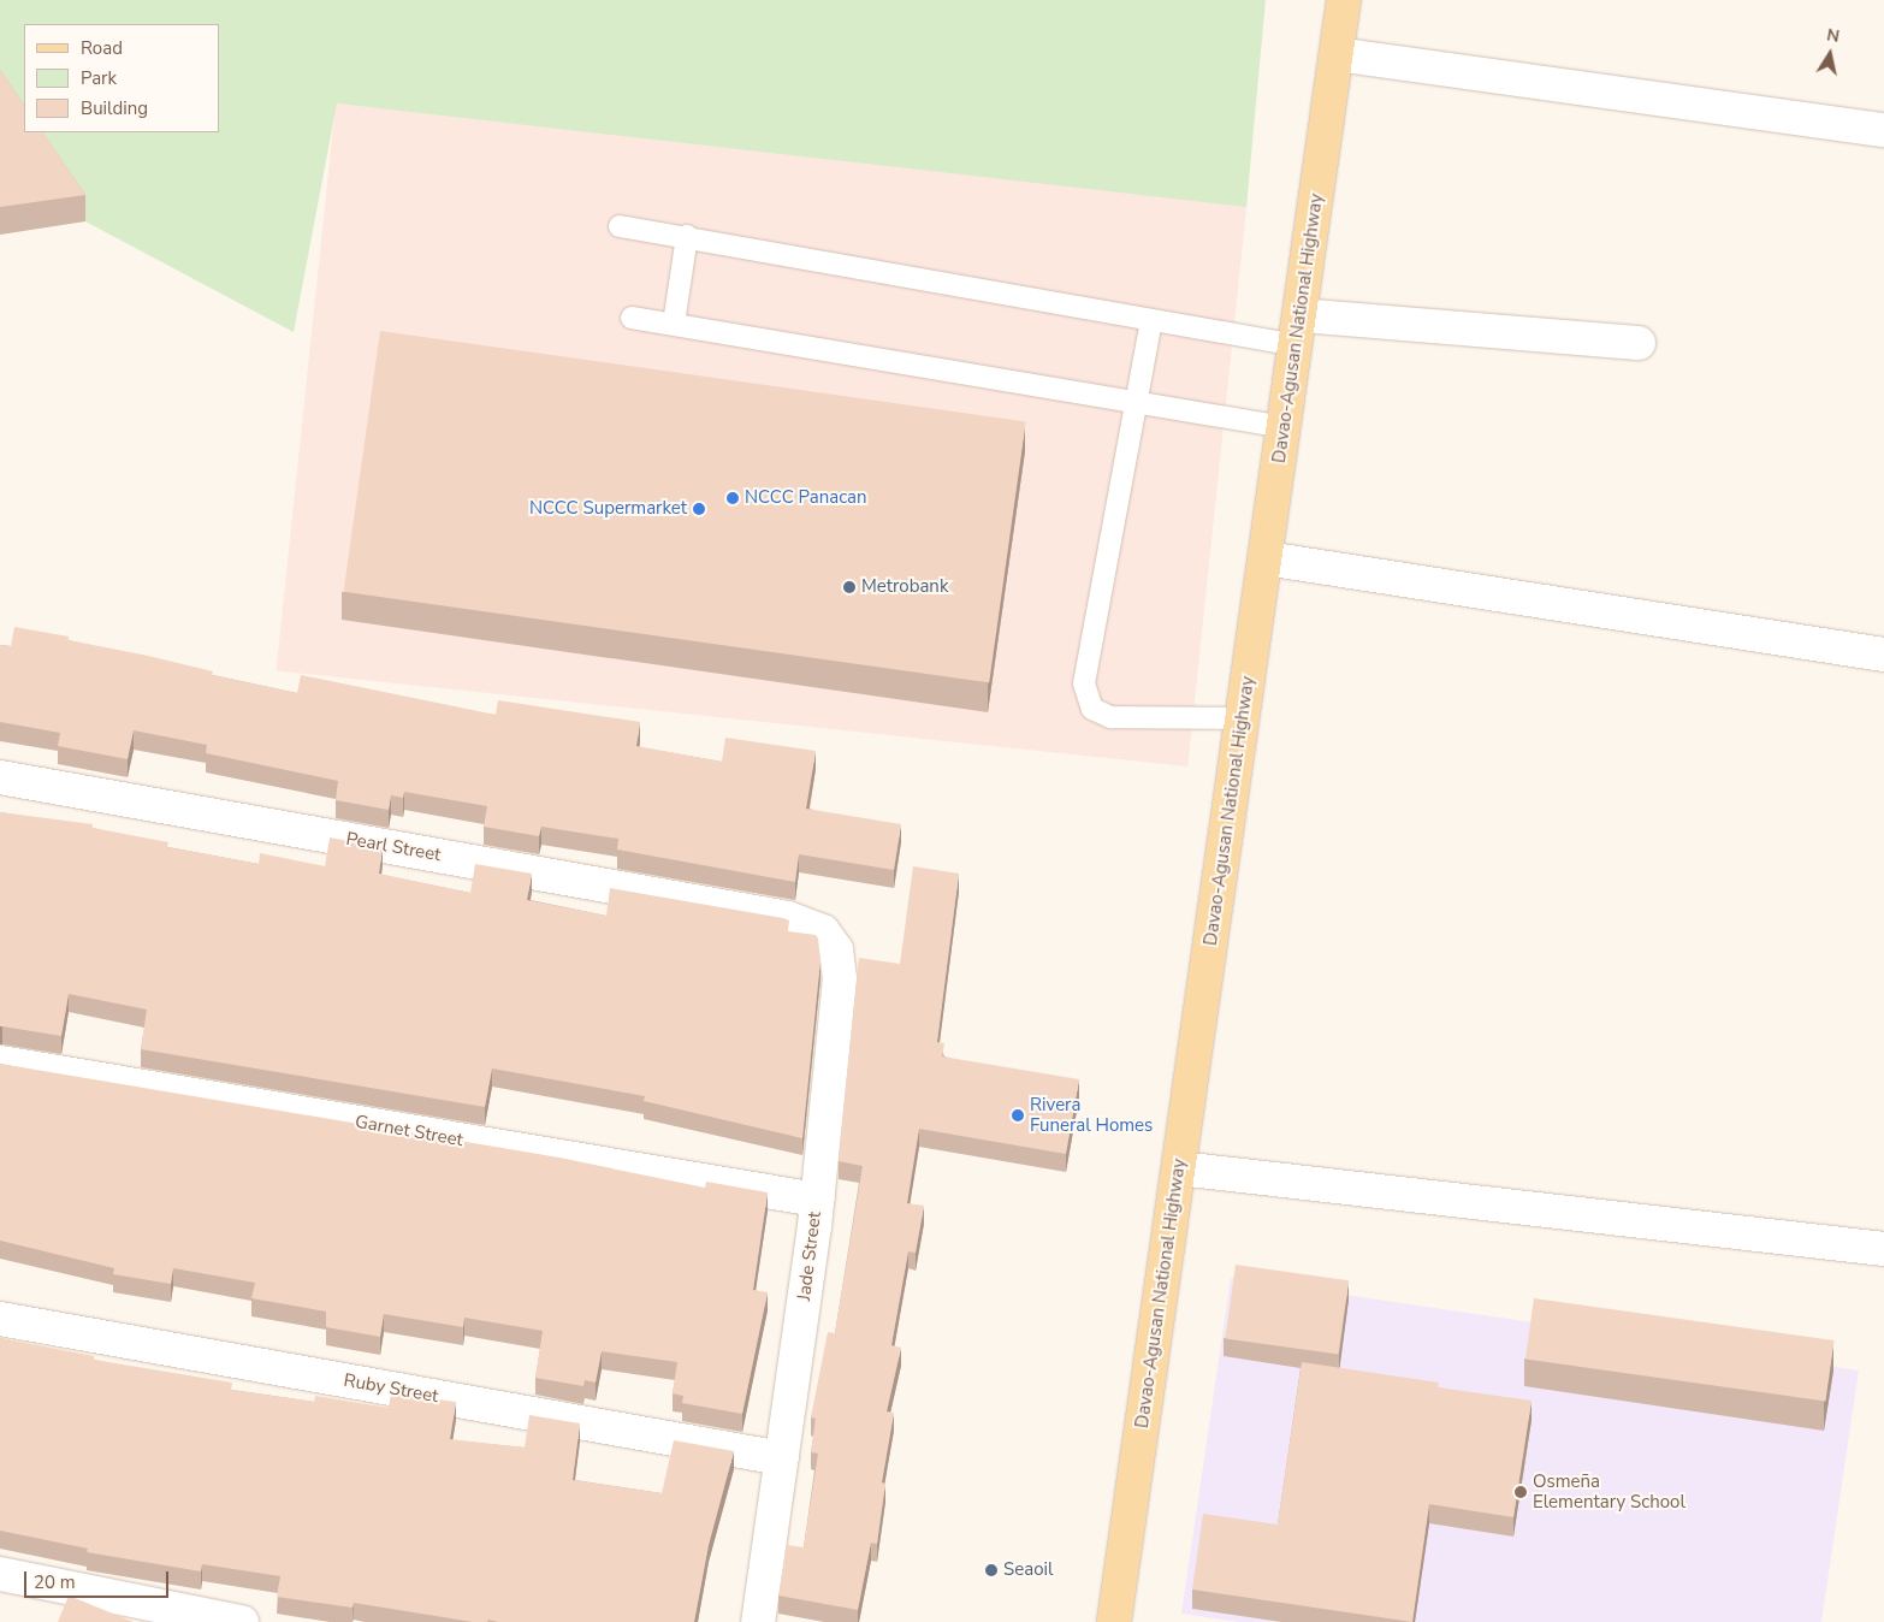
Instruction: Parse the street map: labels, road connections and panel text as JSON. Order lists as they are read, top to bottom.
{
  "streets": {
    "main road": ["Davao-Agusan National Highway"],
    "street": [
      "Pearl Street",
      "Garnet Street",
      "Jade Street",
      "Ruby Street"
    ]
  },
  "crossings": [
    ["Pearl Street", "Jade Street"],
    ["Garnet Street", "Jade Street"],
    ["Jade Street", "Ruby Street"]
  ],
  "places": [
    "NCCC Panacan",
    "NCCC Supermarket",
    "Metrobank",
    "Rivera Funeral Homes",
    "Osmeña Elementary School",
    "Seaoil"
  ],
  "legend": ["Road", "Park", "Building"],
  "scale_bar": "20 m",
  "north": "top"
}
